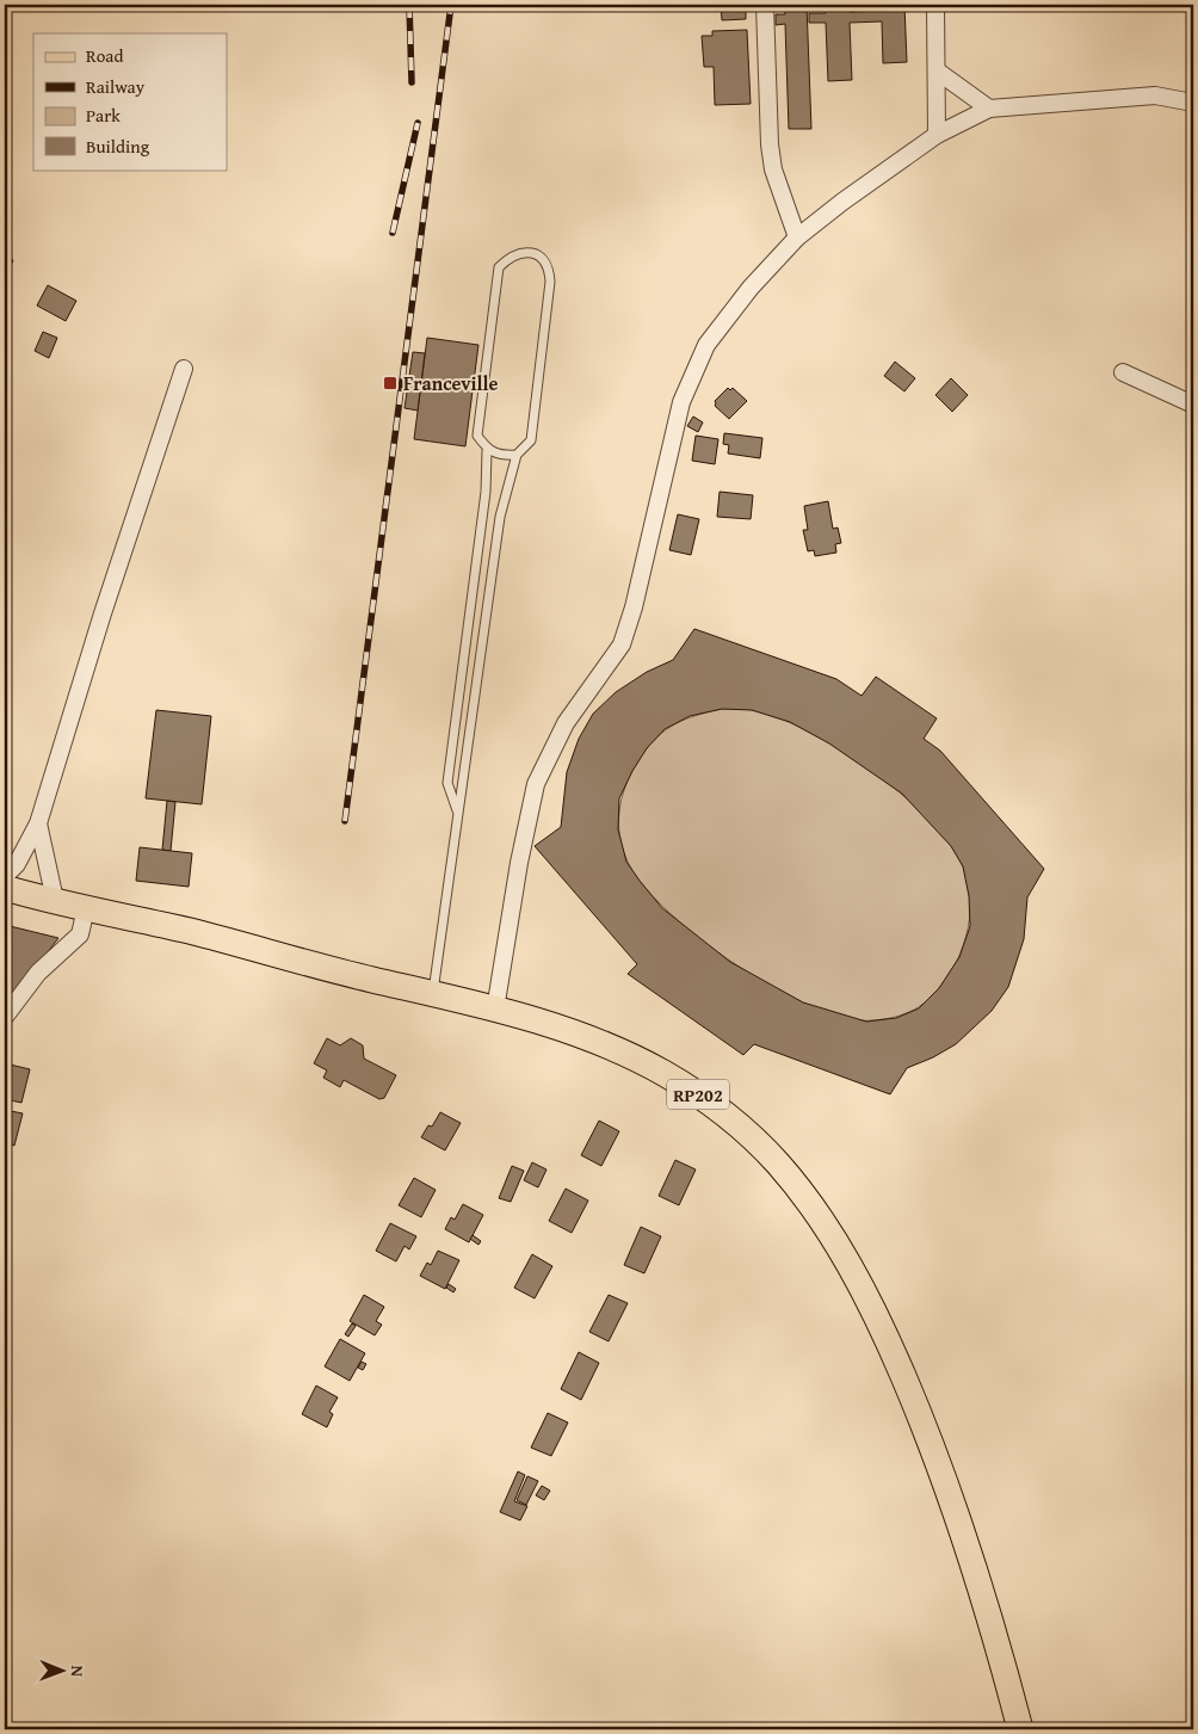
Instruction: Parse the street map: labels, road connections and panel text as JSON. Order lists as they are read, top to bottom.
{
  "streets": {
    "main road": ["RP202"]
  },
  "places": {
    "transit": ["Franceville"]
  },
  "legend": [
    "Road",
    "Railway",
    "Park",
    "Building"
  ],
  "north": "right"
}
